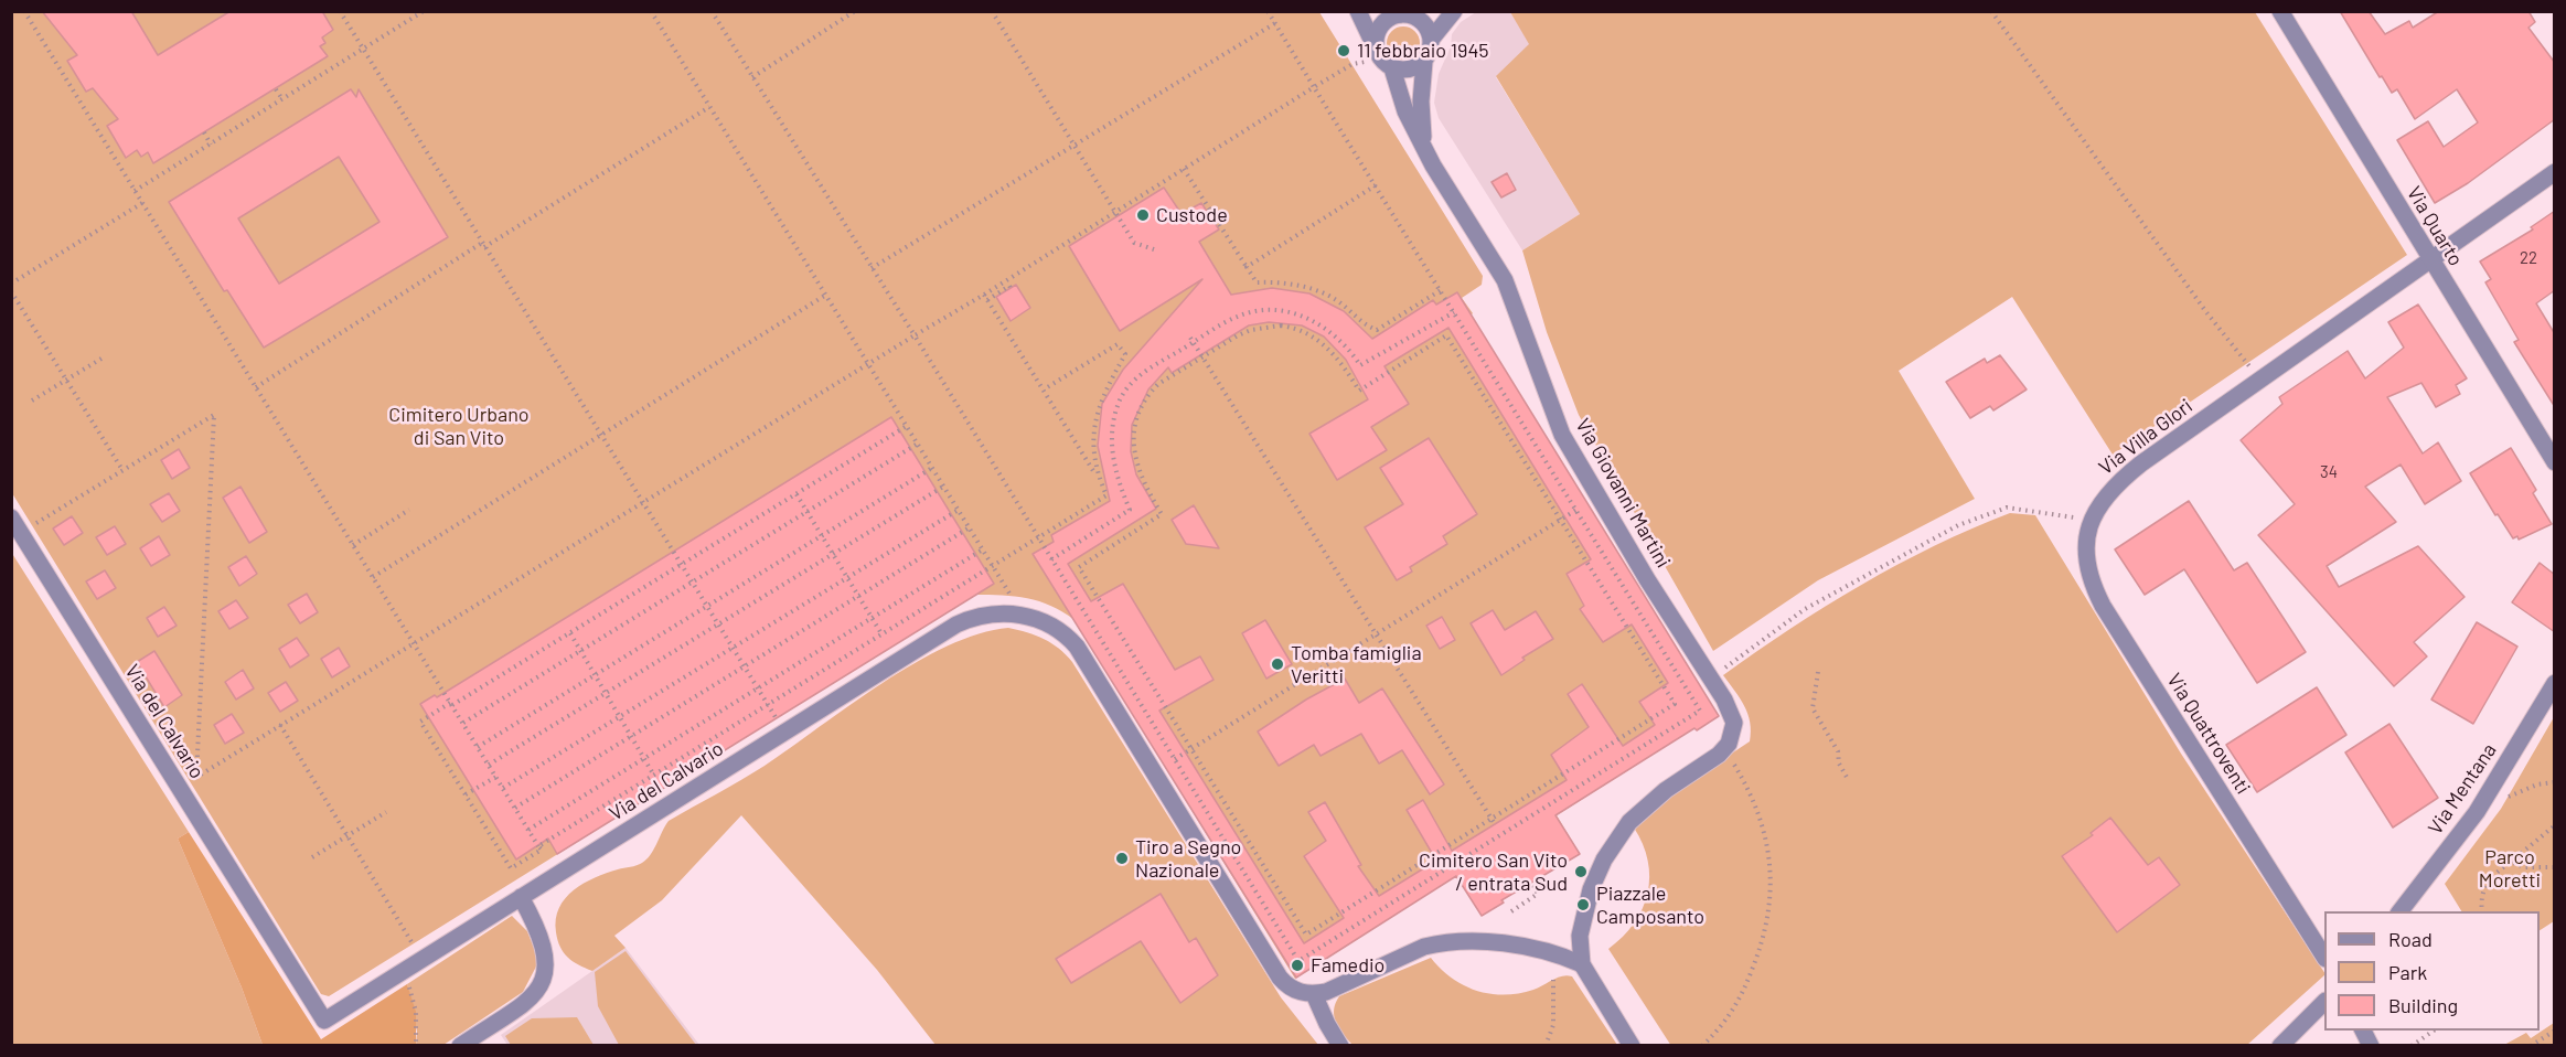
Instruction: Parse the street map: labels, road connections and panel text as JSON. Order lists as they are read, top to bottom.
{
  "streets": {
    "street": [
      "Via Quarto",
      "Via Villa Glori",
      "Via Giovanni Martini",
      "Via del Calvario",
      "Via Quattroventi",
      "Via Mentana"
    ]
  },
  "crossings": [
    ["Via Quarto", "Via Villa Glori"],
    ["Via Villa Glori", "Via Quattroventi"]
  ],
  "parks": ["Cimitero Urbano di San Vito", "Parco Moretti"],
  "places": [
    "11 febbraio 1945",
    "Custode",
    "Tomba famiglia Veritti",
    "Tiro a Segno Nazionale",
    "Cimitero San Vito / entrata Sud",
    "Piazzale Camposanto",
    "Famedio"
  ],
  "house_numbers": ["22", "34"],
  "legend": ["Road", "Park", "Building"]
}
